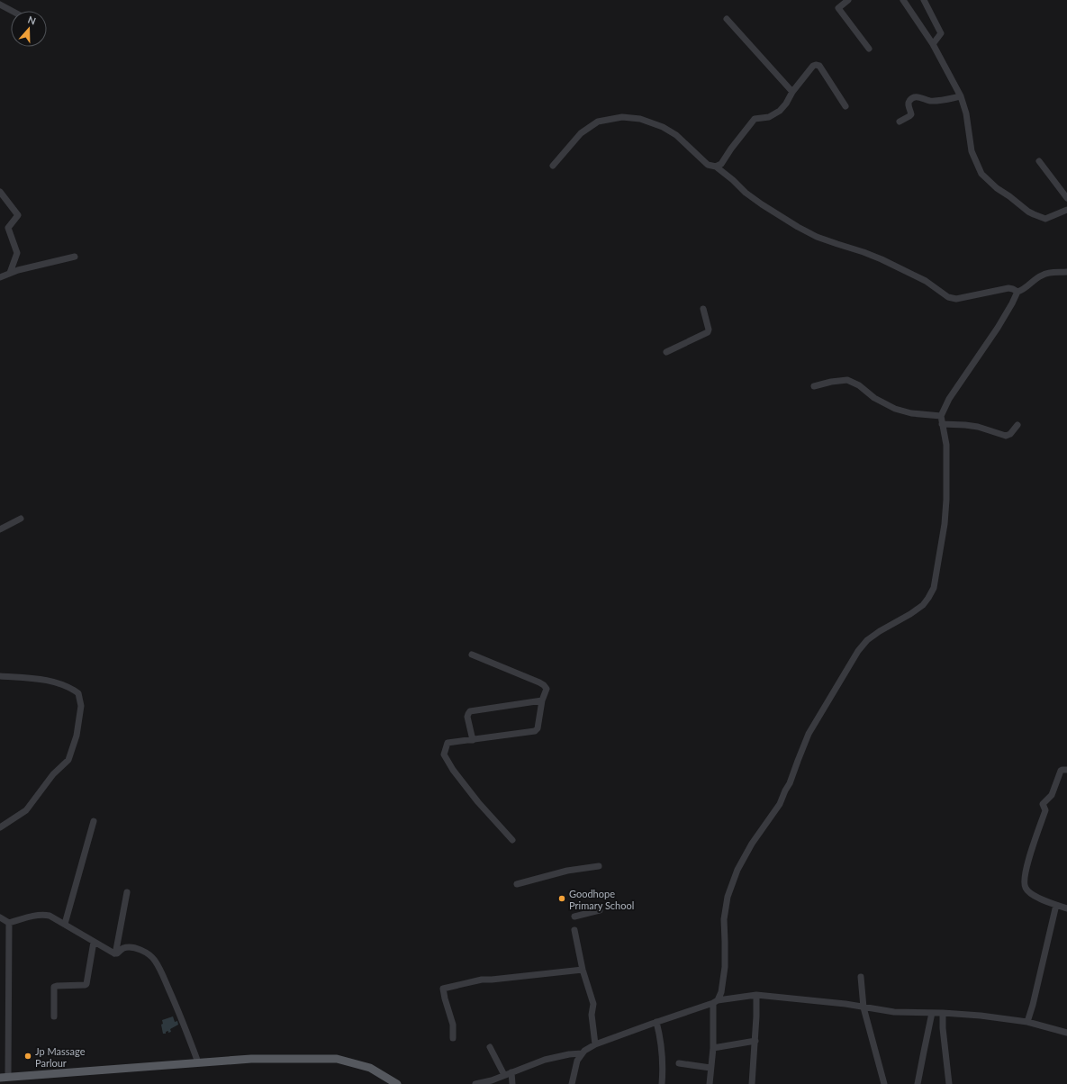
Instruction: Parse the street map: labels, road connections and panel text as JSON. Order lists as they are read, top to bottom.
{
  "places": ["Goodhope Primary School", "Jp Massage Parlour"],
  "north": "top"
}
